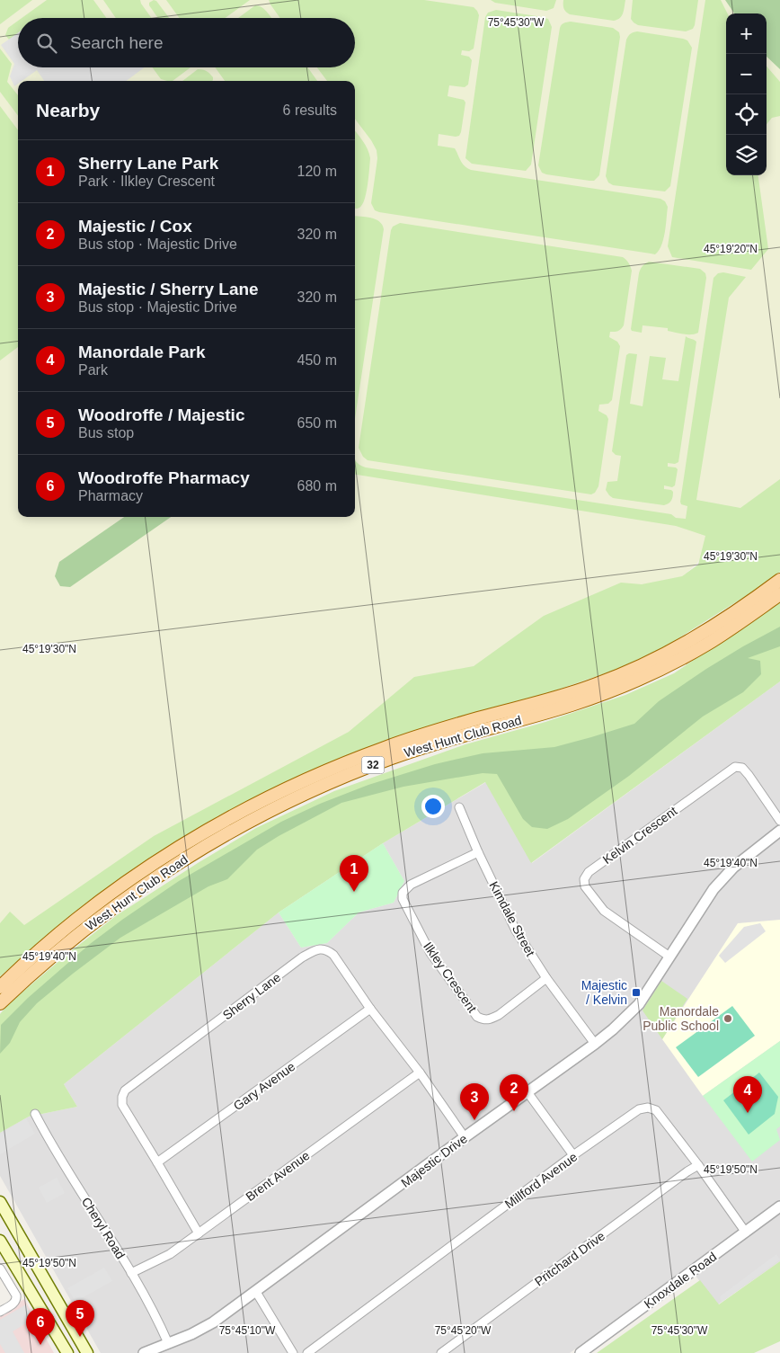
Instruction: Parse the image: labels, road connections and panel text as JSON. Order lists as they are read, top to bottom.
{
  "streets": {
    "main road": ["West Hunt Club Road", "32"],
    "street": [
      "Kelvin Crescent",
      "Kimdale Street",
      "Ilkley Crescent",
      "Sherry Lane",
      "Gary Avenue",
      "Majestic Drive",
      "Brent Avenue",
      "Millford Avenue",
      "Cheryl Road",
      "Pritchard Drive",
      "Knoxdale Road"
    ]
  },
  "crossings": [
    ["Kelvin Crescent", "Majestic Drive"],
    ["Kimdale Street", "Ilkley Crescent"],
    ["Kimdale Street", "Majestic Drive"],
    ["Sherry Lane", "Gary Avenue"],
    ["Sherry Lane", "Majestic Drive"],
    ["Sherry Lane", "Brent Avenue"],
    ["Majestic Drive", "Cheryl Road"],
    ["Brent Avenue", "Cheryl Road"],
    ["Millford Avenue", "Pritchard Drive"],
    ["Millford Avenue", "Knoxdale Road"]
  ],
  "places": {
    "transit": ["Majestic / Kelvin"],
    "other": ["Manordale Public School"]
  },
  "page": {
    "map_buttons": ["+", "−"],
    "search": "Search here",
    "heading": ["Nearby", "6 results"],
    "list": [
      {
        "mark": "1",
        "name": "Sherry Lane Park",
        "note": "Park · Ilkley Crescent",
        "value": "120 m"
      },
      {
        "mark": "2",
        "name": "Majestic / Cox",
        "note": "Bus stop · Majestic Drive",
        "value": "320 m"
      },
      {
        "mark": "3",
        "name": "Majestic / Sherry Lane",
        "note": "Bus stop · Majestic Drive",
        "value": "320 m"
      },
      {
        "mark": "4",
        "name": "Manordale Park",
        "note": "Park",
        "value": "450 m"
      },
      {
        "mark": "5",
        "name": "Woodroffe / Majestic",
        "note": "Bus stop",
        "value": "650 m"
      },
      {
        "mark": "6",
        "name": "Woodroffe Pharmacy",
        "note": "Pharmacy",
        "value": "680 m"
      }
    ],
    "pins": [
      "1",
      "2",
      "4",
      "3",
      "5",
      "6"
    ]
  },
  "coordinates": [
    "75°45'30\"W",
    "45°19'20\"N",
    "45°19'30\"N",
    "45°19'40\"N",
    "45°19'50\"N",
    "75°45'10\"W",
    "75°45'20\"W"
  ]
}
